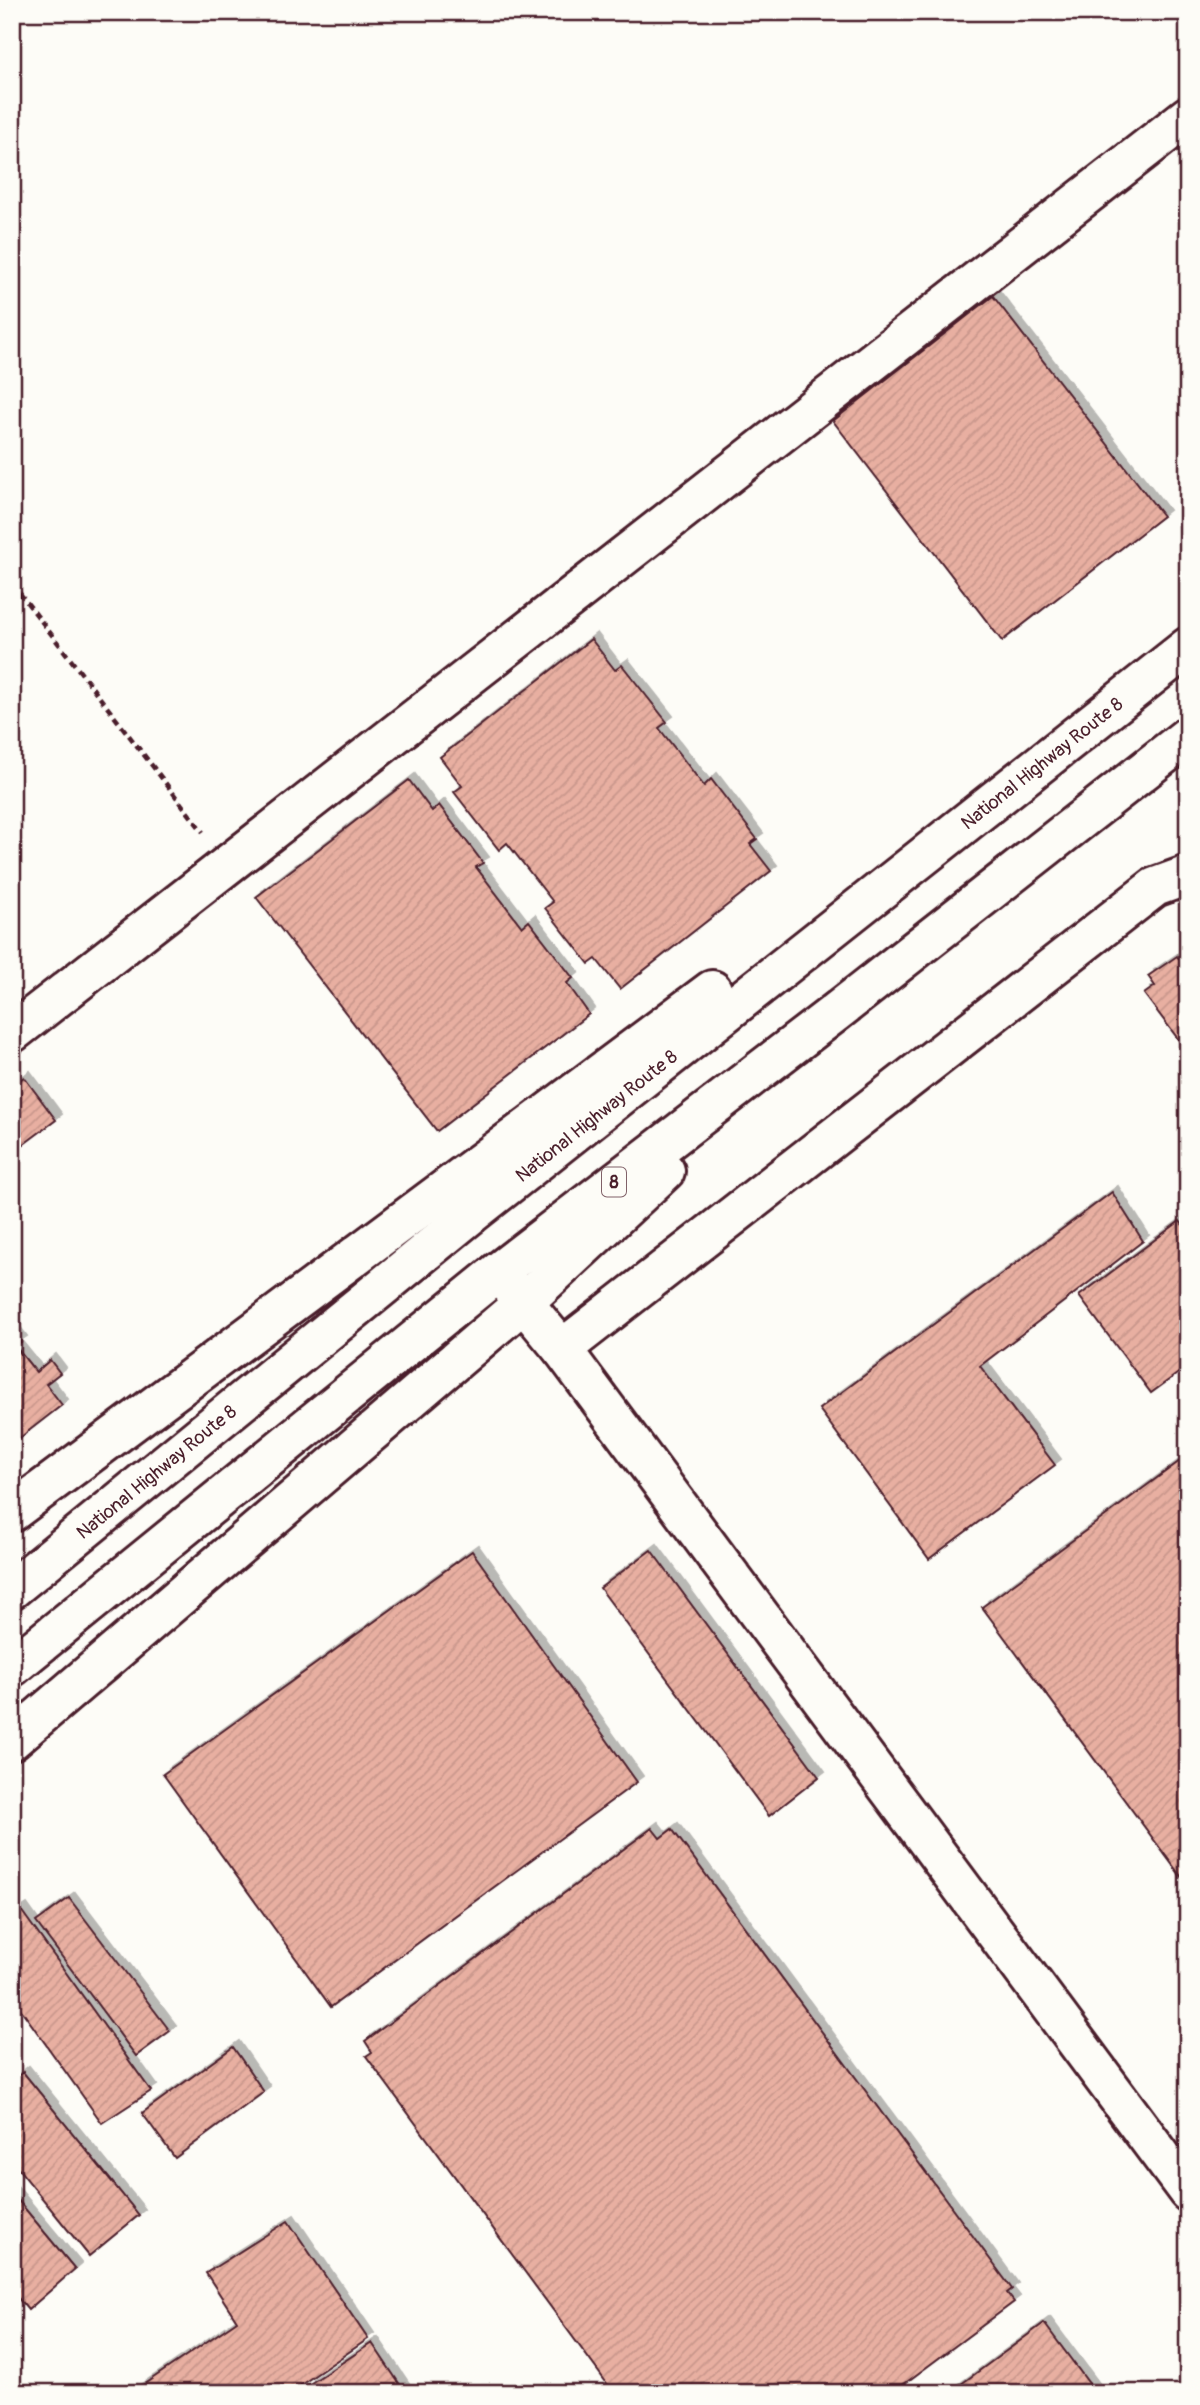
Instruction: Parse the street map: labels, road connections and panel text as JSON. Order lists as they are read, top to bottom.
{
  "streets": {
    "main road": ["National Highway Route 8", "8"]
  }
}
